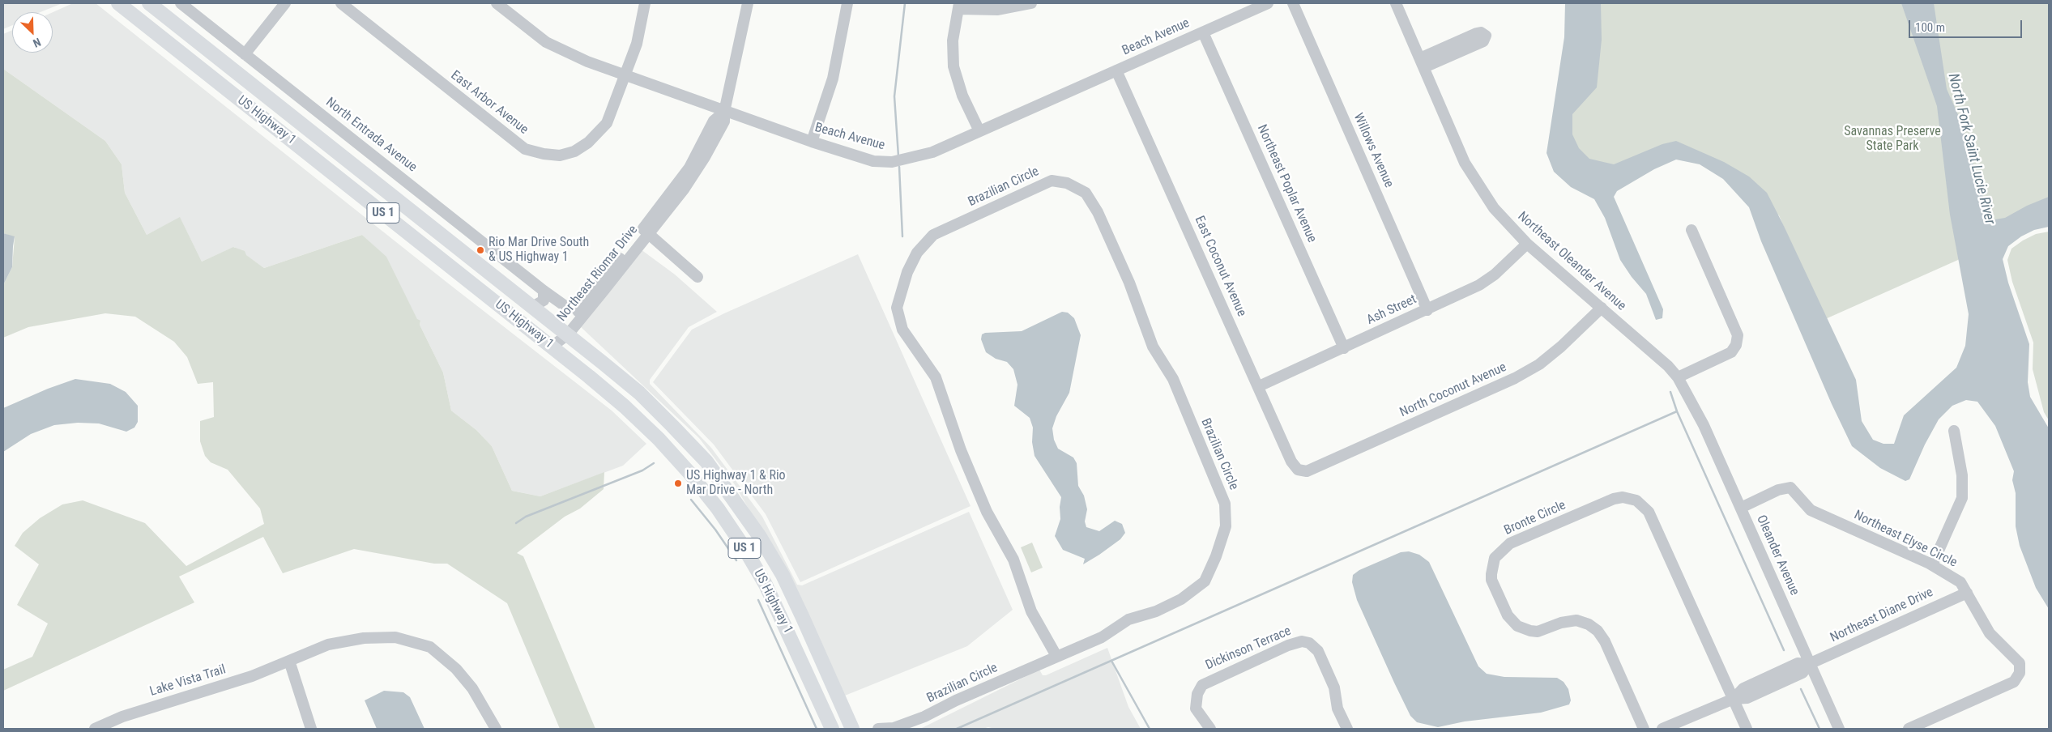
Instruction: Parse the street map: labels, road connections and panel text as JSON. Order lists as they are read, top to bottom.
{
  "streets": {
    "main road": ["US Highway 1", "US 1"],
    "street": [
      "Beach Avenue",
      "East Arbor Avenue",
      "North Entrada Avenue",
      "Willows Avenue",
      "Northeast Poplar Avenue",
      "Brazilian Circle",
      "Northeast Oleander Avenue",
      "East Coconut Avenue",
      "Northeast Riomar Drive",
      "Ash Street",
      "North Coconut Avenue",
      "Bronte Circle",
      "Northeast Elyse Circle",
      "Oleander Avenue",
      "Northeast Diane Drive",
      "Dickinson Terrace",
      "Lake Vista Trail"
    ]
  },
  "crossings": [
    ["Beach Avenue", "East Arbor Avenue"],
    ["Beach Avenue", "Northeast Poplar Avenue"],
    ["Beach Avenue", "East Coconut Avenue"],
    ["Beach Avenue", "Northeast Riomar Drive"],
    ["US Highway 1", "Northeast Riomar Drive"],
    ["North Entrada Avenue", "Northeast Riomar Drive"],
    ["Willows Avenue", "Ash Street"],
    ["Northeast Poplar Avenue", "Ash Street"],
    ["Northeast Oleander Avenue", "Ash Street"],
    ["Northeast Oleander Avenue", "North Coconut Avenue"],
    ["Northeast Oleander Avenue", "Oleander Avenue"],
    ["East Coconut Avenue", "Ash Street"],
    ["East Coconut Avenue", "North Coconut Avenue"],
    ["Bronte Circle", "Northeast Diane Drive"],
    ["Northeast Elyse Circle", "Oleander Avenue"],
    ["Northeast Elyse Circle", "Northeast Diane Drive"],
    ["Oleander Avenue", "Northeast Diane Drive"]
  ],
  "water": ["North Fork Saint Lucie River"],
  "parks": ["Savannas Preserve State Park"],
  "places": ["Rio Mar Drive South & US Highway 1", "US Highway 1 & Rio Mar Drive - North"],
  "scale_bar": "100 m",
  "north": "bottom right"
}
